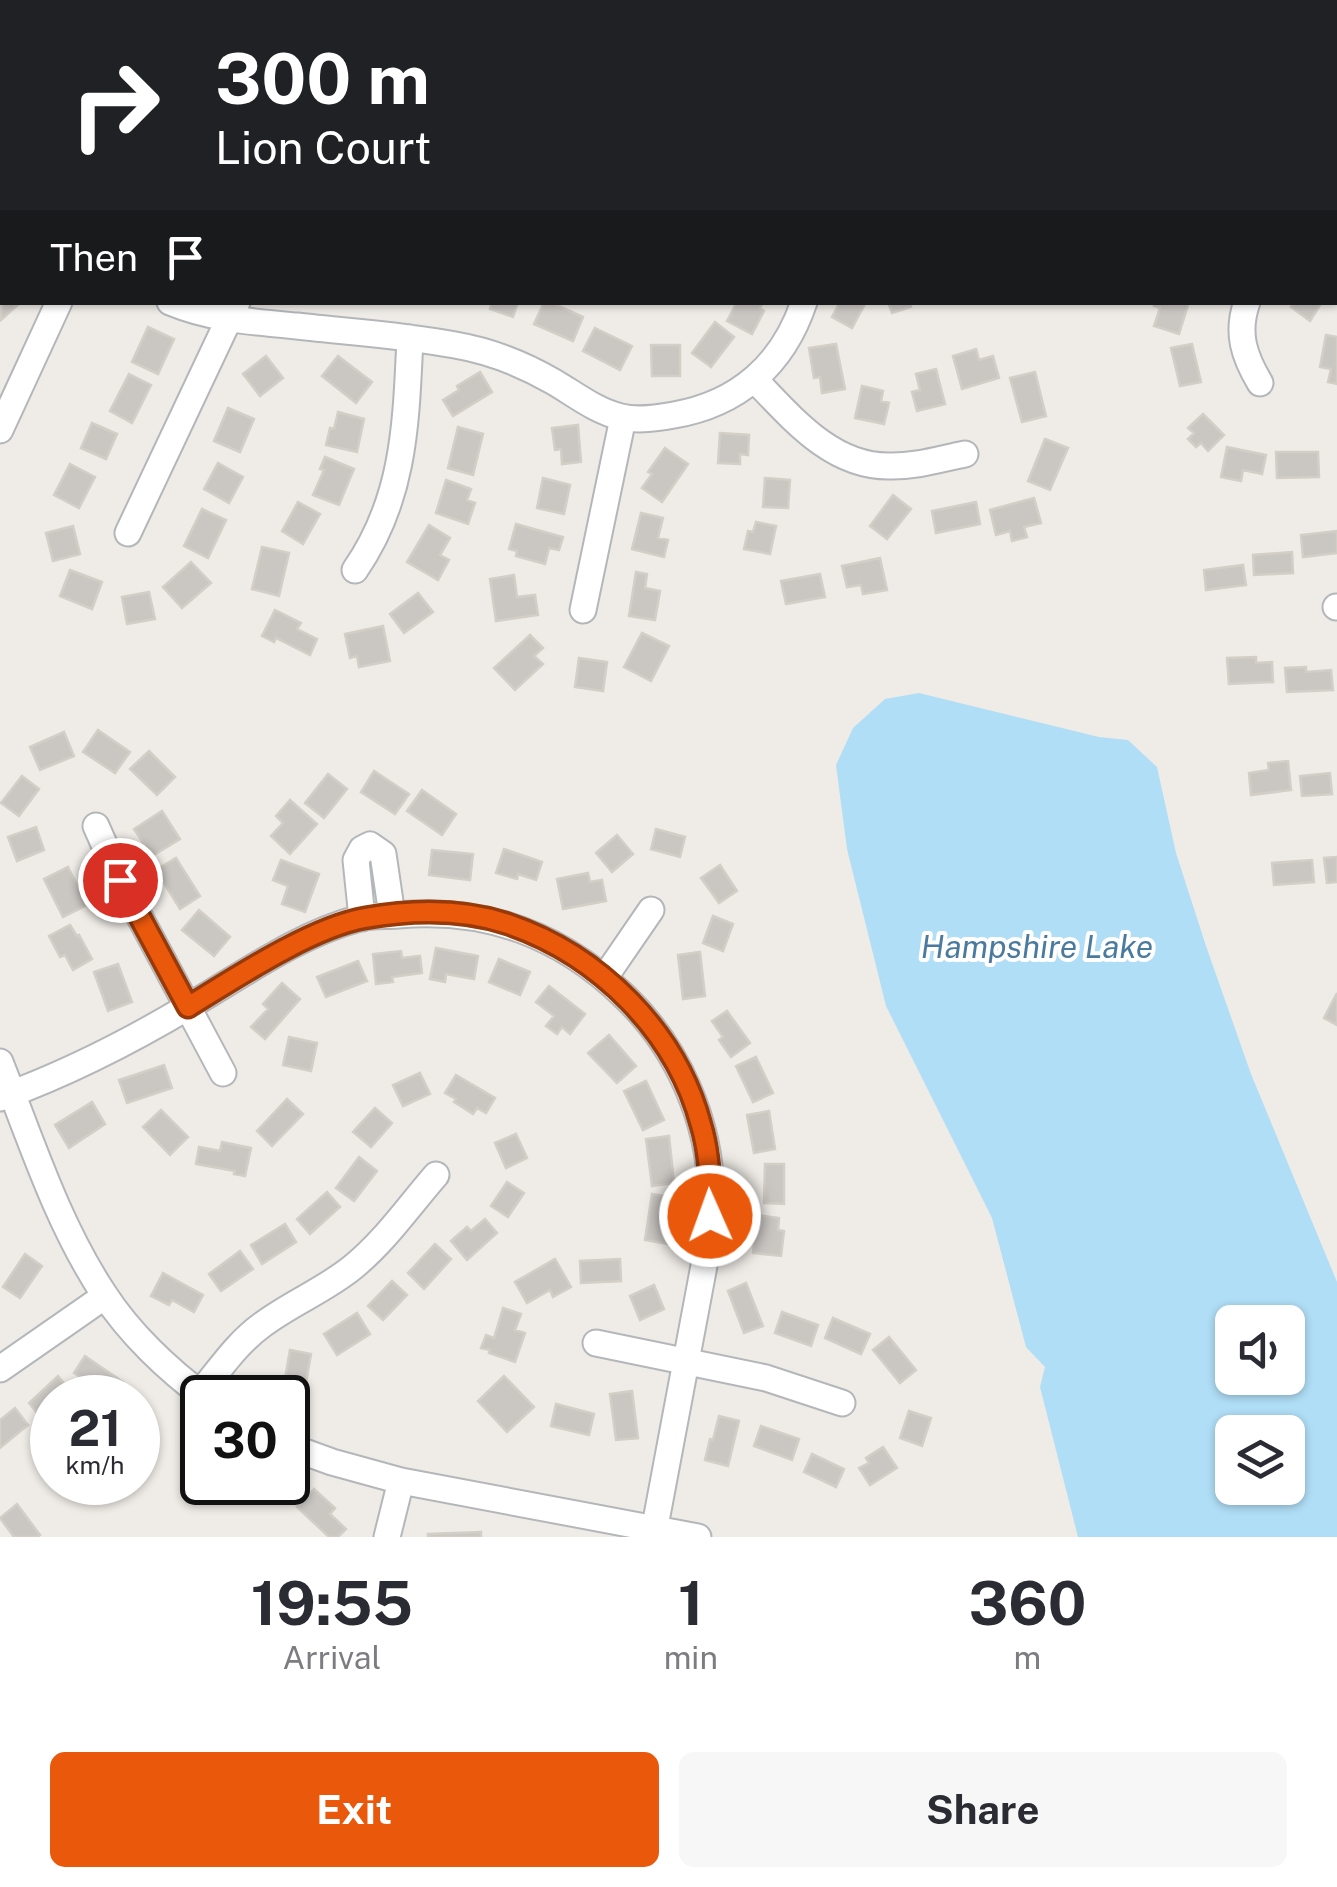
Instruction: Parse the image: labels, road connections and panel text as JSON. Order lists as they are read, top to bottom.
{
  "water": ["Hampshire Lake"],
  "page": {
    "turn": ["300 m", "Lion Court"],
    "then": "Then",
    "speed": "21 km/h",
    "limit": "30",
    "eta": [
      "19:55",
      "Arrival",
      "1",
      "min",
      "360",
      "m"
    ],
    "buttons": ["Exit", "Share"]
  }
}
